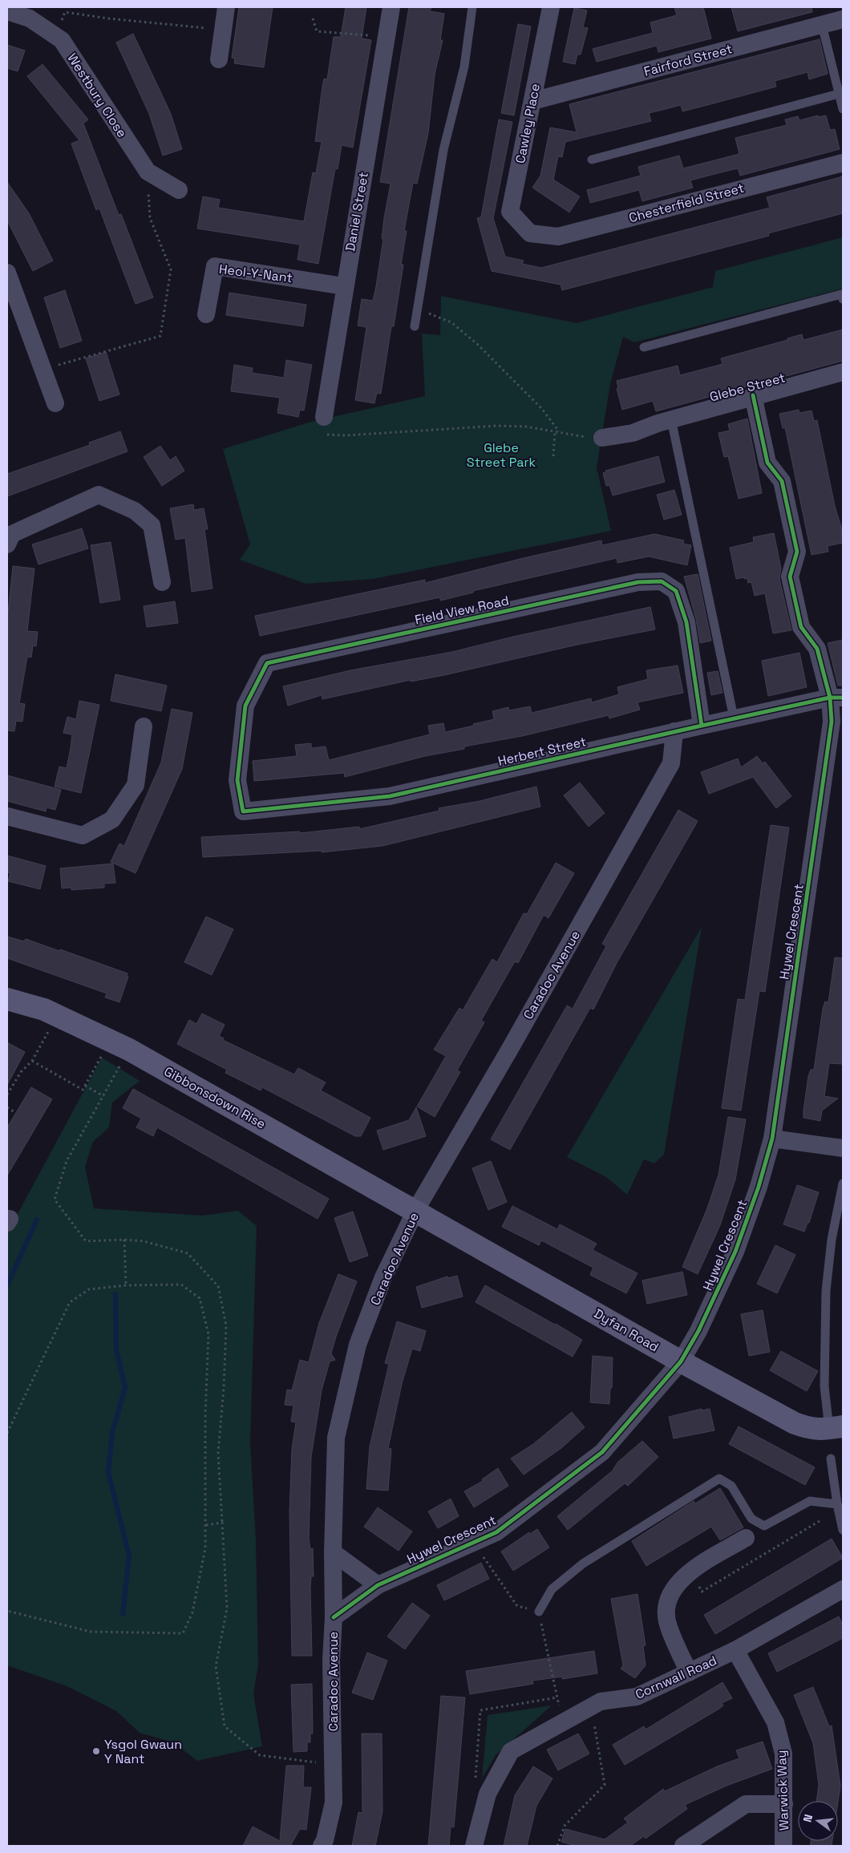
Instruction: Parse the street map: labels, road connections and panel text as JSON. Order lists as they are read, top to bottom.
{
  "streets": {
    "street": [
      "Fairford Street",
      "Westbury Close",
      "Cawley Place",
      "Chesterfield Street",
      "Daniel Street",
      "Heol-Y-Nant",
      "Glebe Street",
      "Field View Road",
      "Herbert Street",
      "Hywel Crescent",
      "Caradoc Avenue",
      "Gibbonsdown Rise",
      "Dyfan Road",
      "Cornwall Road",
      "Warwick Way"
    ]
  },
  "crossings": [
    ["Fairford Street", "Cawley Place"],
    ["Cawley Place", "Chesterfield Street"],
    ["Daniel Street", "Heol-Y-Nant"],
    ["Glebe Street", "Hywel Crescent"],
    ["Field View Road", "Herbert Street"],
    ["Herbert Street", "Hywel Crescent"],
    ["Herbert Street", "Caradoc Avenue"],
    ["Hywel Crescent", "Caradoc Avenue"],
    ["Hywel Crescent", "Dyfan Road"],
    ["Caradoc Avenue", "Gibbonsdown Rise"],
    ["Caradoc Avenue", "Dyfan Road"],
    ["Gibbonsdown Rise", "Dyfan Road"],
    ["Cornwall Road", "Warwick Way"]
  ],
  "parks": ["Glebe Street Park"],
  "places": ["Ysgol Gwaun Y Nant"],
  "north": "left"
}
